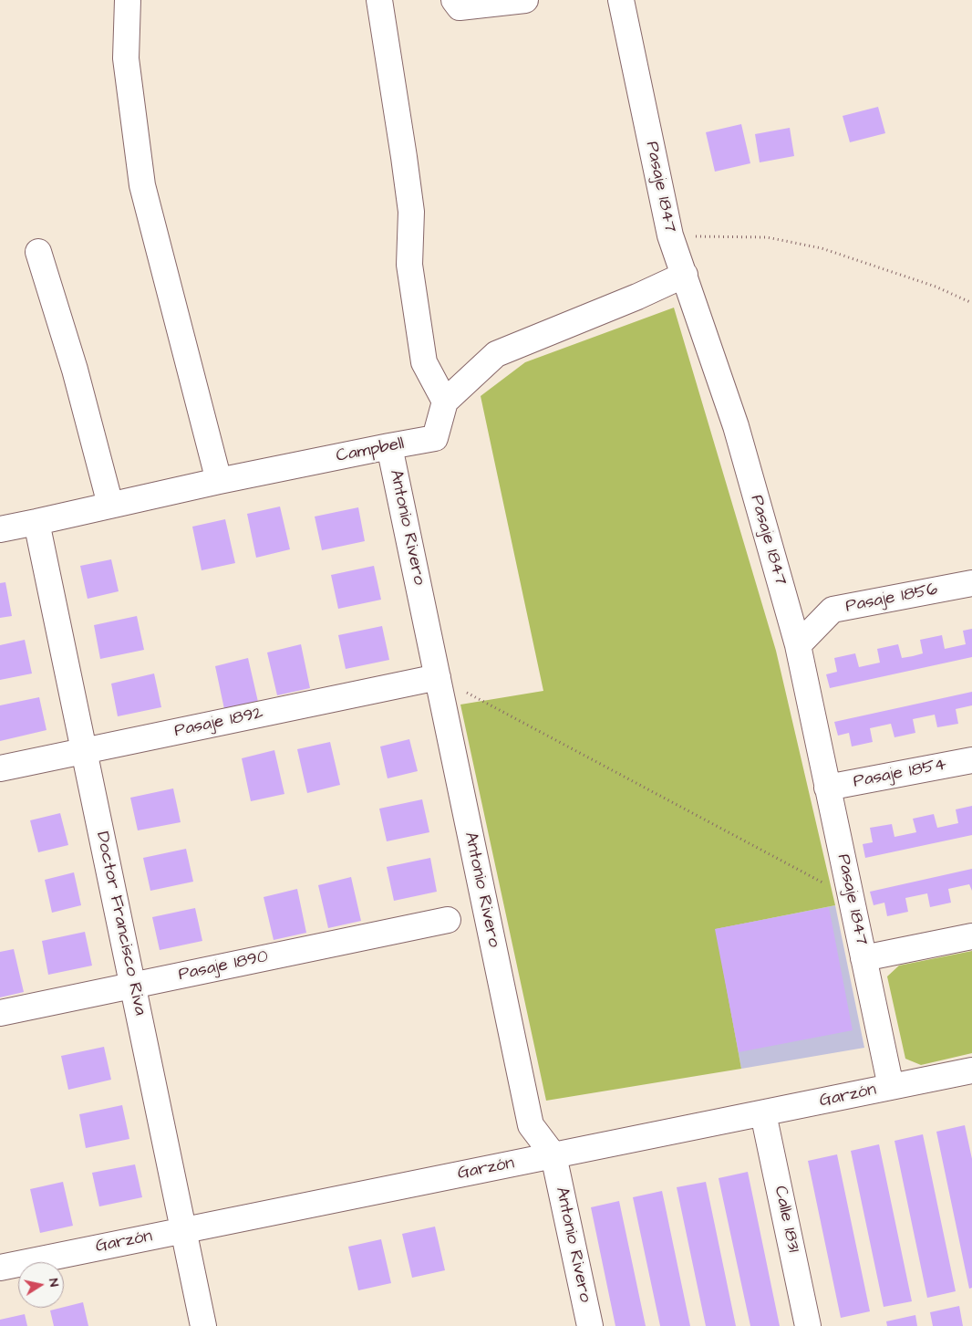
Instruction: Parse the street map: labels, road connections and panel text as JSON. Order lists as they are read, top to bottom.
{
  "streets": {
    "street": [
      "Pasaje 1847",
      "Campbell",
      "Antonio Rivero",
      "Pasaje 1856",
      "Pasaje 1892",
      "Pasaje 1854",
      "Doctor Francisco Riva",
      "Pasaje 1890",
      "Garzón",
      "Calle 1831"
    ]
  },
  "crossings": [
    ["Pasaje 1847", "Pasaje 1856"],
    ["Pasaje 1847", "Pasaje 1854"],
    ["Pasaje 1847", "Garzón"],
    ["Campbell", "Antonio Rivero"],
    ["Campbell", "Doctor Francisco Riva"],
    ["Antonio Rivero", "Pasaje 1892"],
    ["Antonio Rivero", "Garzón"],
    ["Pasaje 1892", "Doctor Francisco Riva"],
    ["Doctor Francisco Riva", "Pasaje 1890"],
    ["Doctor Francisco Riva", "Garzón"],
    ["Garzón", "Calle 1831"]
  ],
  "north": "right"
}
